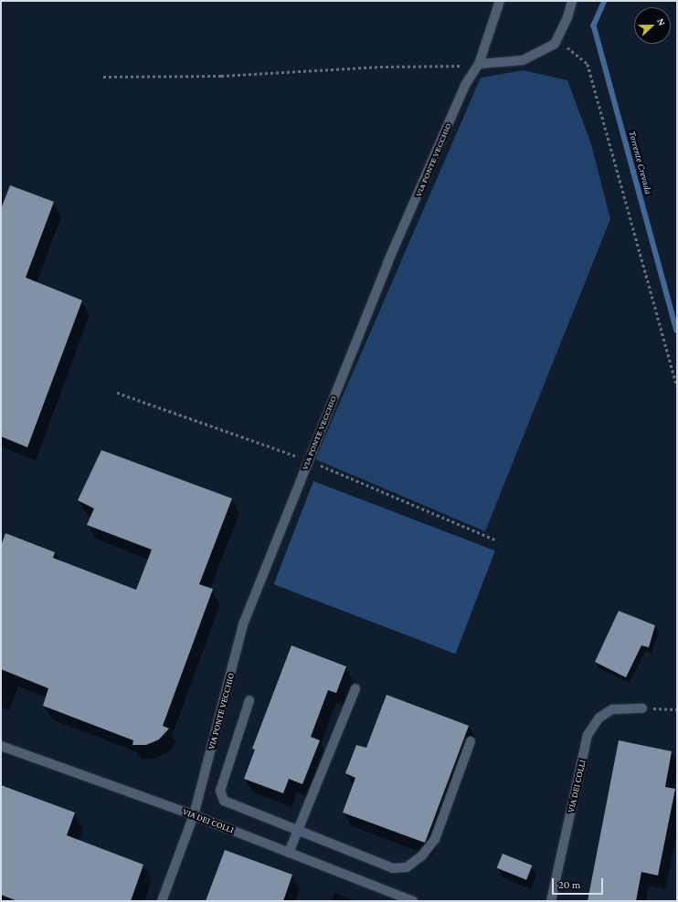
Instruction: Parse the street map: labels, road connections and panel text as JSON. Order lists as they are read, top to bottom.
{
  "streets": {
    "street": ["VIA PONTE VECCHIO", "VIA DEI COLLI"]
  },
  "crossings": [
    ["VIA PONTE VECCHIO", "VIA DEI COLLI"]
  ],
  "water": ["Torrente Crevada"],
  "scale_bar": "20 m",
  "north": "right"
}
